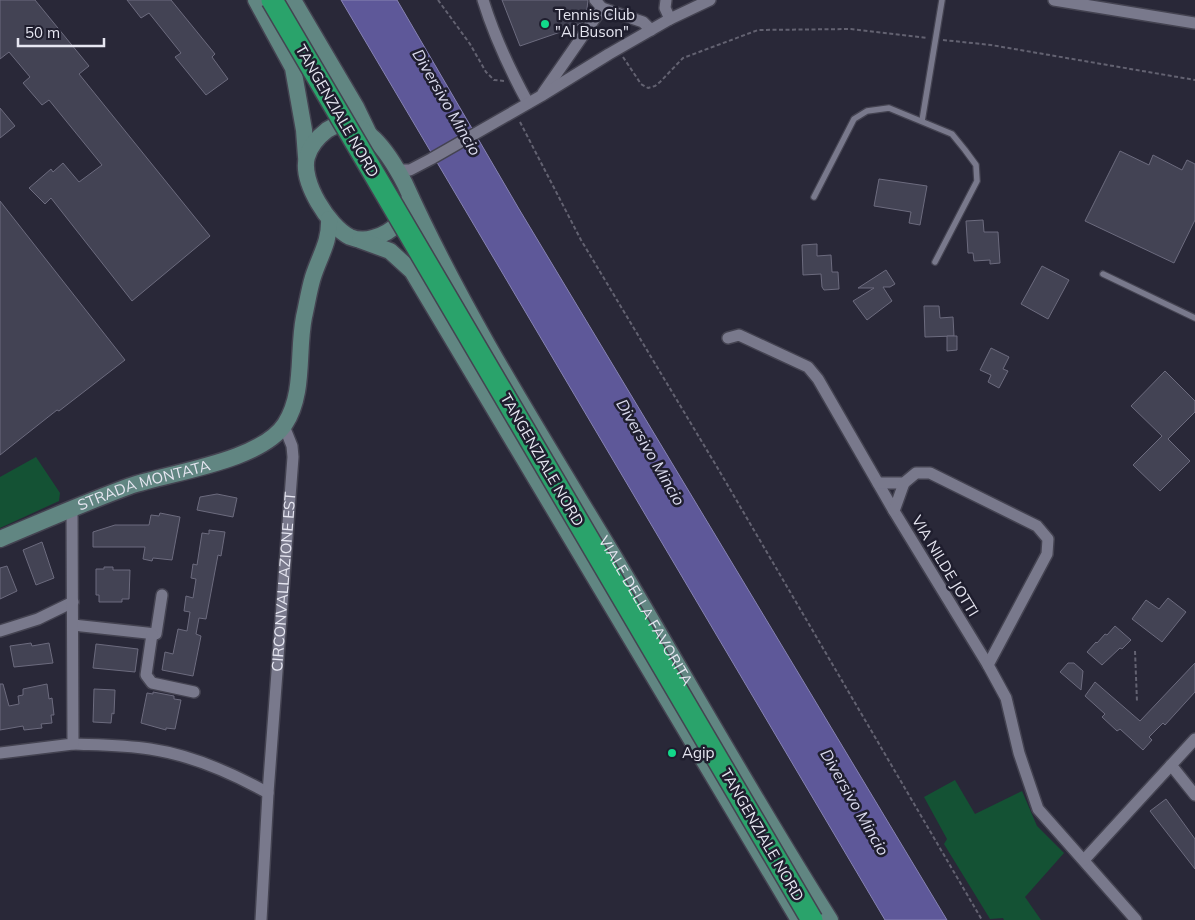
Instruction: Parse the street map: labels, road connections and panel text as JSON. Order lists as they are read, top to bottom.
{
  "streets": {
    "highway": ["TANGENZIALE NORD"],
    "main road": ["STRADA MONTATA", "VIALE DELLA FAVORITA"],
    "street": ["VIA NILDE JOTTI", "CIRCONVALLAZIONE EST"]
  },
  "crossings": [
    ["STRADA MONTATA", "CIRCONVALLAZIONE EST"]
  ],
  "water": ["Diversivo Mincio"],
  "places": ["Tennis Club \"Al Buson\"", "Agip"],
  "scale_bar": "50 m"
}
